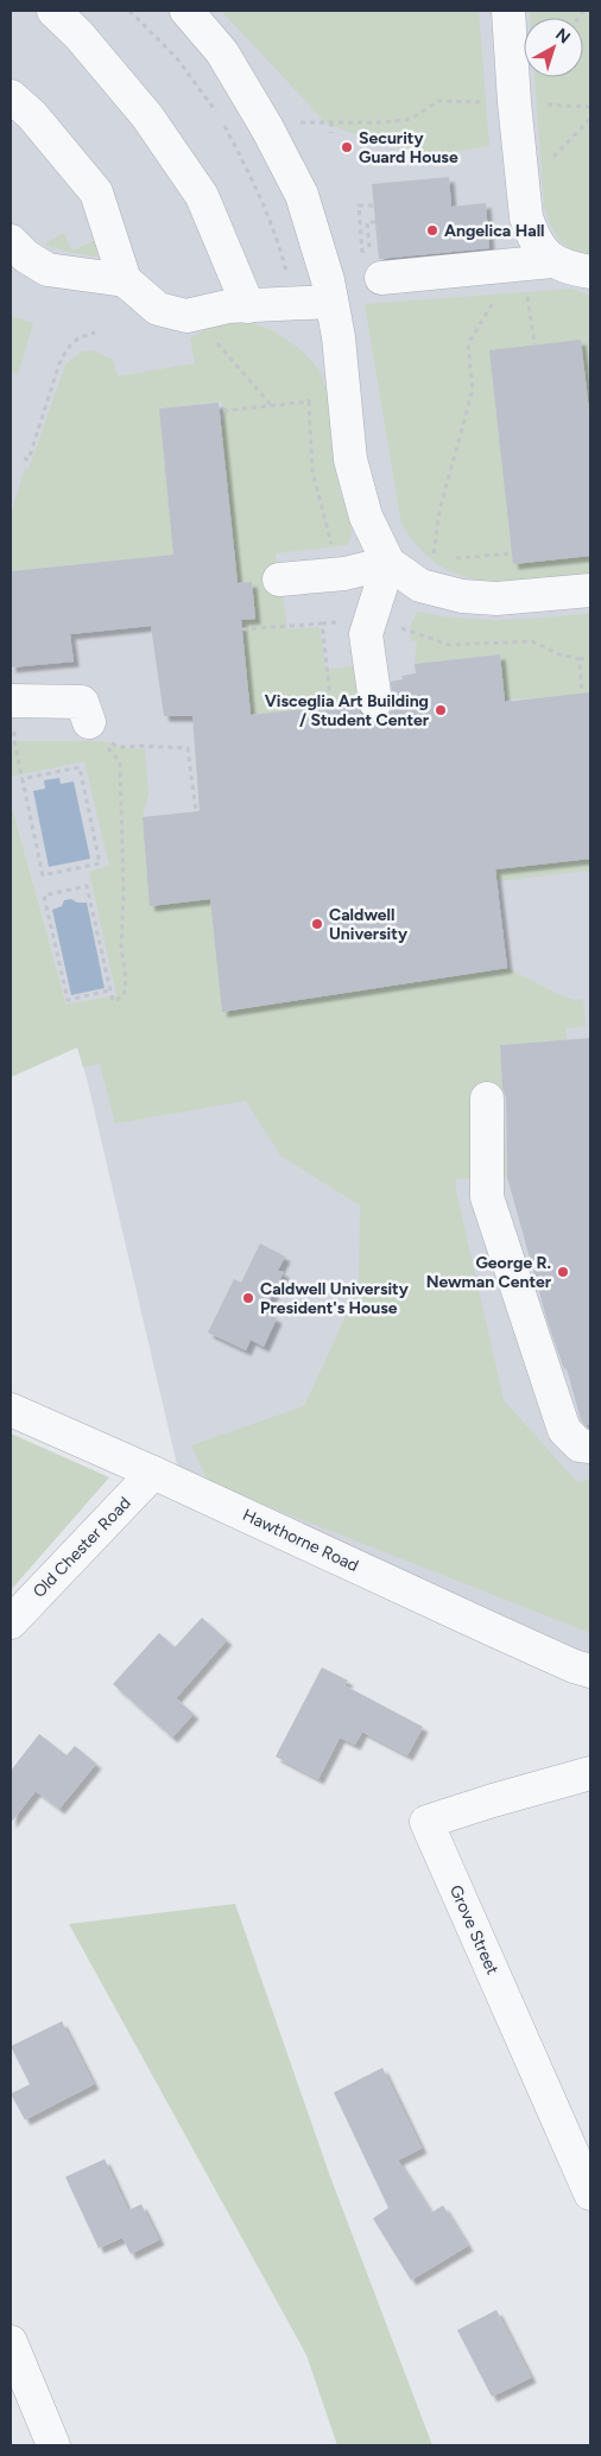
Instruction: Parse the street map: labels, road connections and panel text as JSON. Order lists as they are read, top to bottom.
{
  "streets": {
    "street": ["Hawthorne Road", "Old Chester Road", "Grove Street"]
  },
  "crossings": [
    ["Hawthorne Road", "Old Chester Road"]
  ],
  "places": [
    "Security Guard House",
    "Angelica Hall",
    "Visceglia Art Building / Student Center",
    "Caldwell University",
    "George R. Newman Center",
    "Caldwell University President's House"
  ],
  "north": "top right"
}
